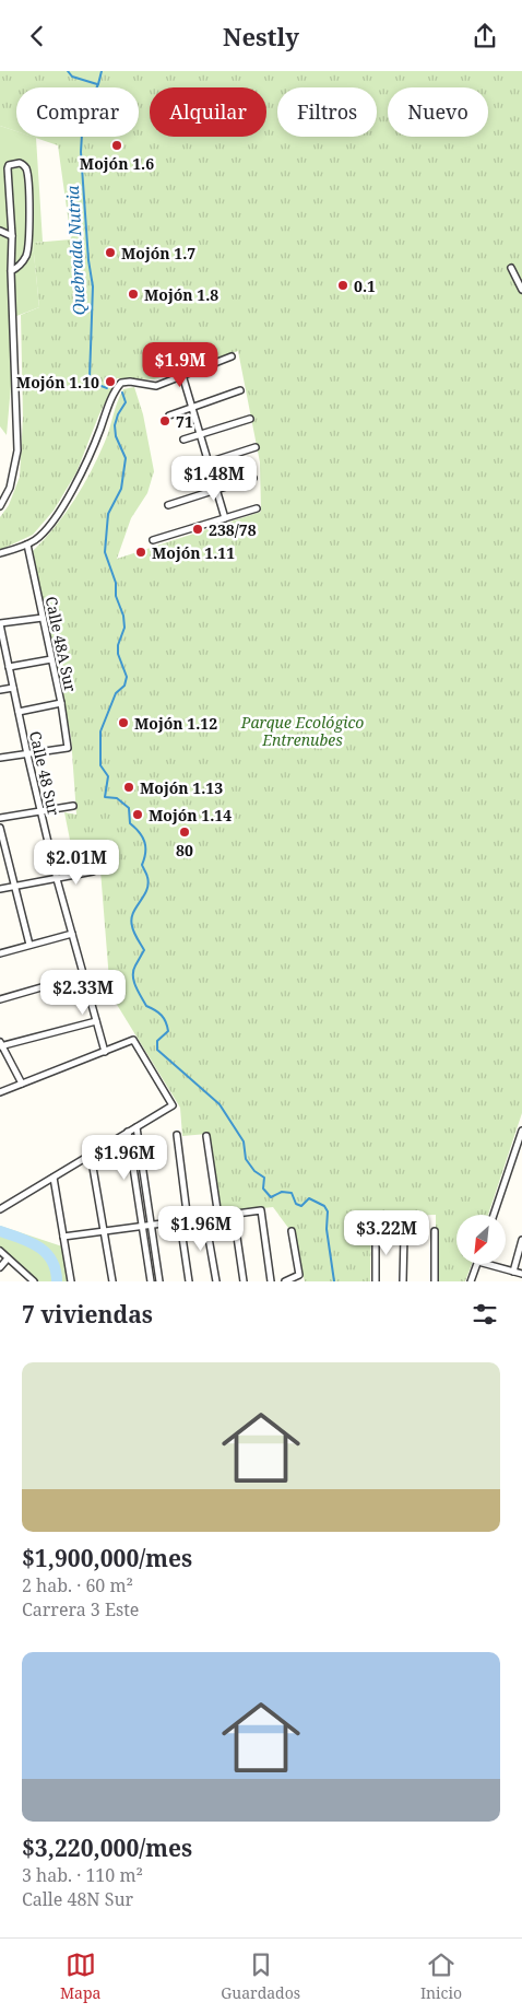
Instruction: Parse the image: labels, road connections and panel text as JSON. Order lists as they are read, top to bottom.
{
  "streets": {
    "street": ["Calle 48A Sur", "Calle 48 Sur"]
  },
  "crossings": [
    ["Calle 48A Sur", "Calle 48 Sur"]
  ],
  "water": ["Quebrada Nutria"],
  "parks": ["Parque Ecológico Entrenubes"],
  "places": [
    "Mojón 1.6",
    "Mojón 1.7",
    "0.1",
    "Mojón 1.8",
    "Mojón 1.10",
    "71",
    "238/78",
    "Mojón 1.11",
    "Mojón 1.12",
    "Mojón 1.13",
    "Mojón 1.14",
    "80"
  ],
  "north": "bottom left",
  "page": {
    "header": "Nestly",
    "chip": [
      "Comprar",
      "Alquilar",
      "Filtros",
      "Nuevo"
    ],
    "price": [
      "$1.9M",
      "$1.48M",
      "$2.01M",
      "$2.33M",
      "$1.96M",
      "$1.96M",
      "$3.22M"
    ],
    "heading": "7 viviendas",
    "list": [
      {
        "name": "$1,900,000/mes",
        "note": "2 hab. · 60 m² · Carrera 3 Este"
      },
      {
        "name": "$3,220,000/mes",
        "note": "3 hab. · 110 m² · Calle 48N Sur"
      }
    ],
    "tabs": ["Mapa", "Guardados", "Inicio"]
  }
}
